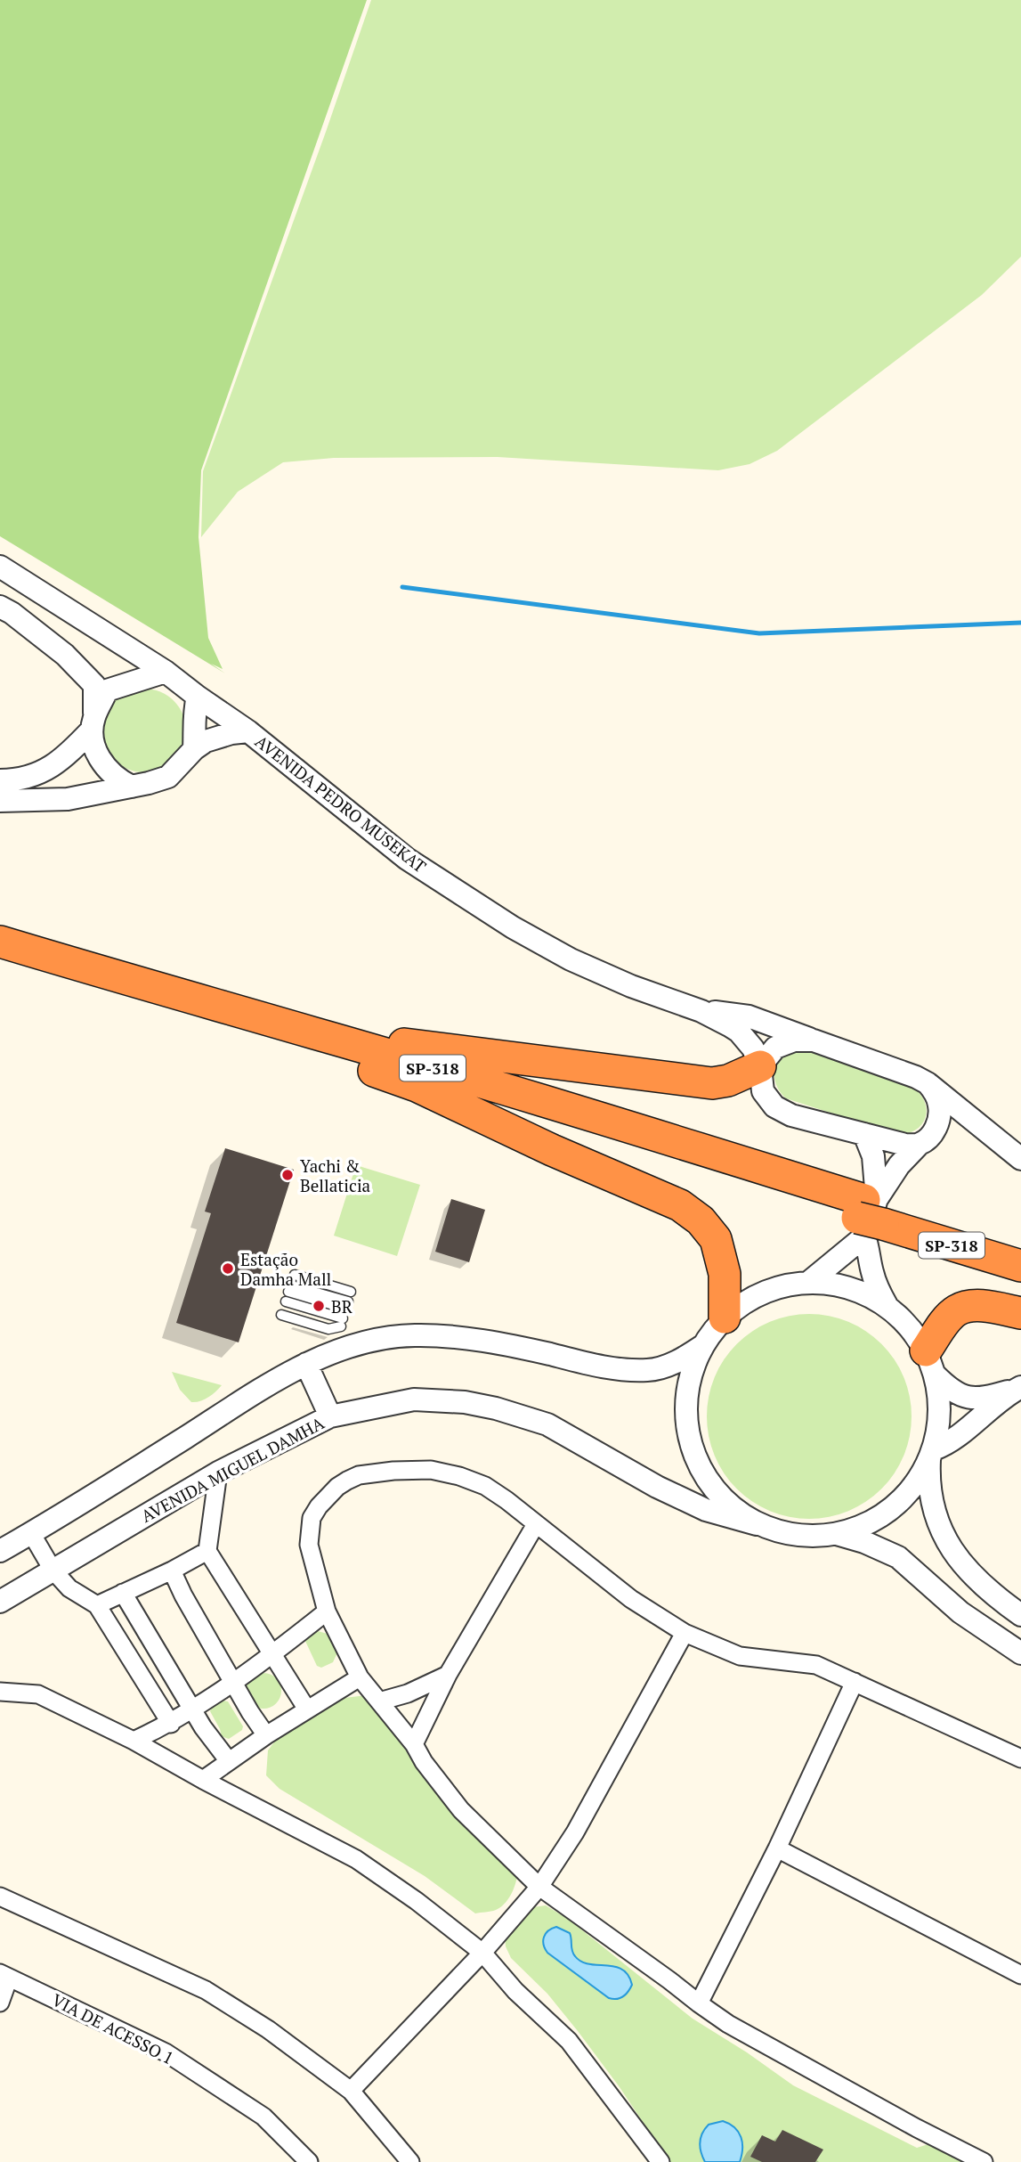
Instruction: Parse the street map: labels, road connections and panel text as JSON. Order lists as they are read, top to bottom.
{
  "streets": {
    "highway": ["SP-318"],
    "street": ["AVENIDA PEDRO MUSEKAT", "AVENIDA MIGUEL DAMHA", "VIA DE ACESSO 1"]
  },
  "places": ["Yachi & Bellaticia", "Estação Damha Mall", "BR"]
}
